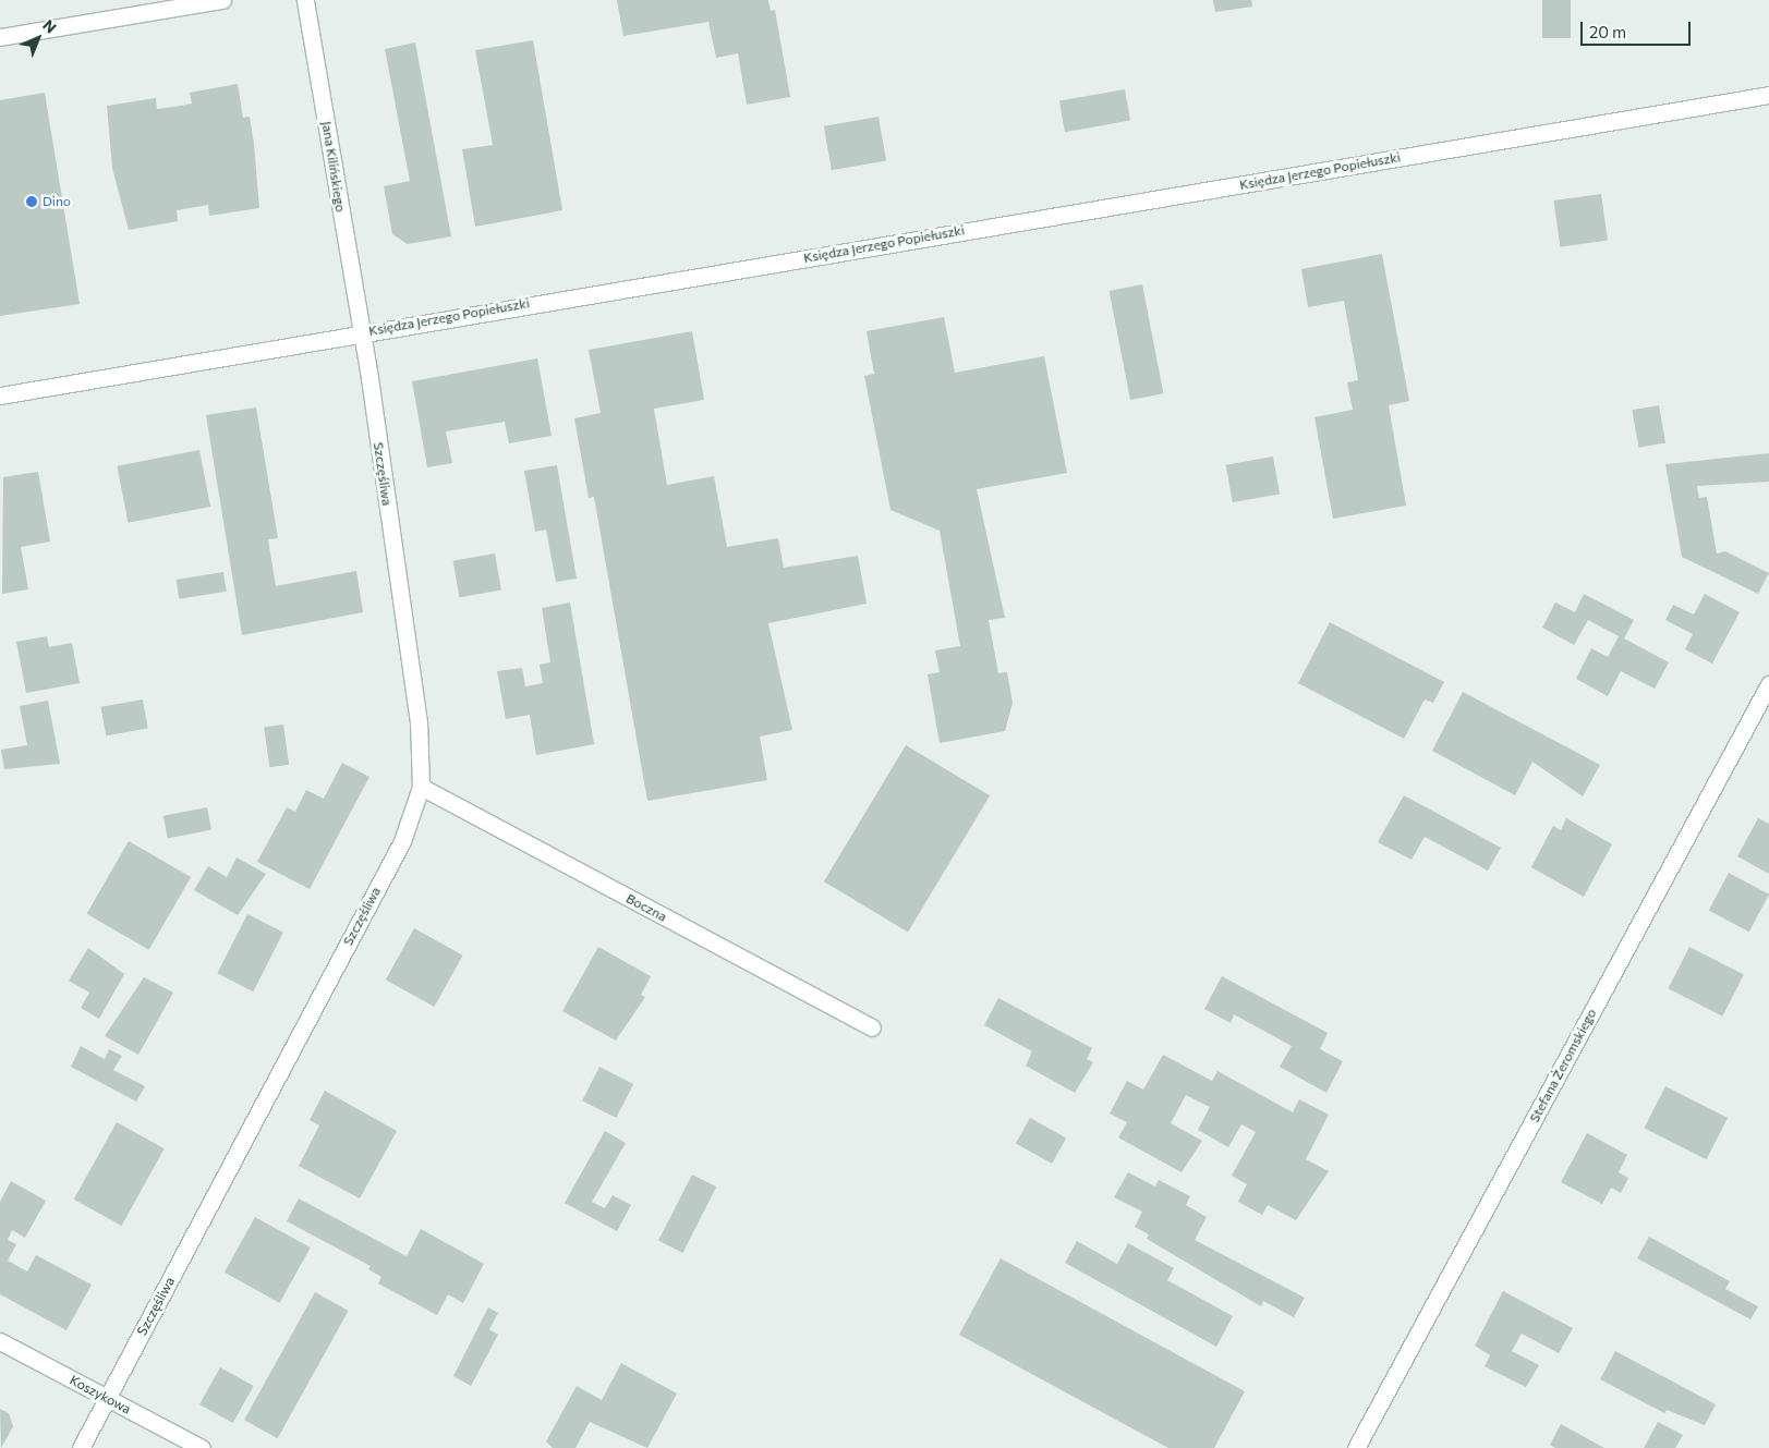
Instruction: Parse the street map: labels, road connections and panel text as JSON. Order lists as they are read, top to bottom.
{
  "streets": {
    "street": [
      "Jana Kilińskiego",
      "Księdza Jerzego Popiełuszki",
      "Szczęśliwa",
      "Boczna",
      "Stefana Żeromskiego",
      "Koszykowa"
    ]
  },
  "crossings": [
    ["Jana Kilińskiego", "Księdza Jerzego Popiełuszki"],
    ["Jana Kilińskiego", "Szczęśliwa"],
    ["Księdza Jerzego Popiełuszki", "Szczęśliwa"],
    ["Szczęśliwa", "Boczna"],
    ["Szczęśliwa", "Koszykowa"]
  ],
  "places": ["Dino"],
  "scale_bar": "20 m",
  "north": "top right"
}
